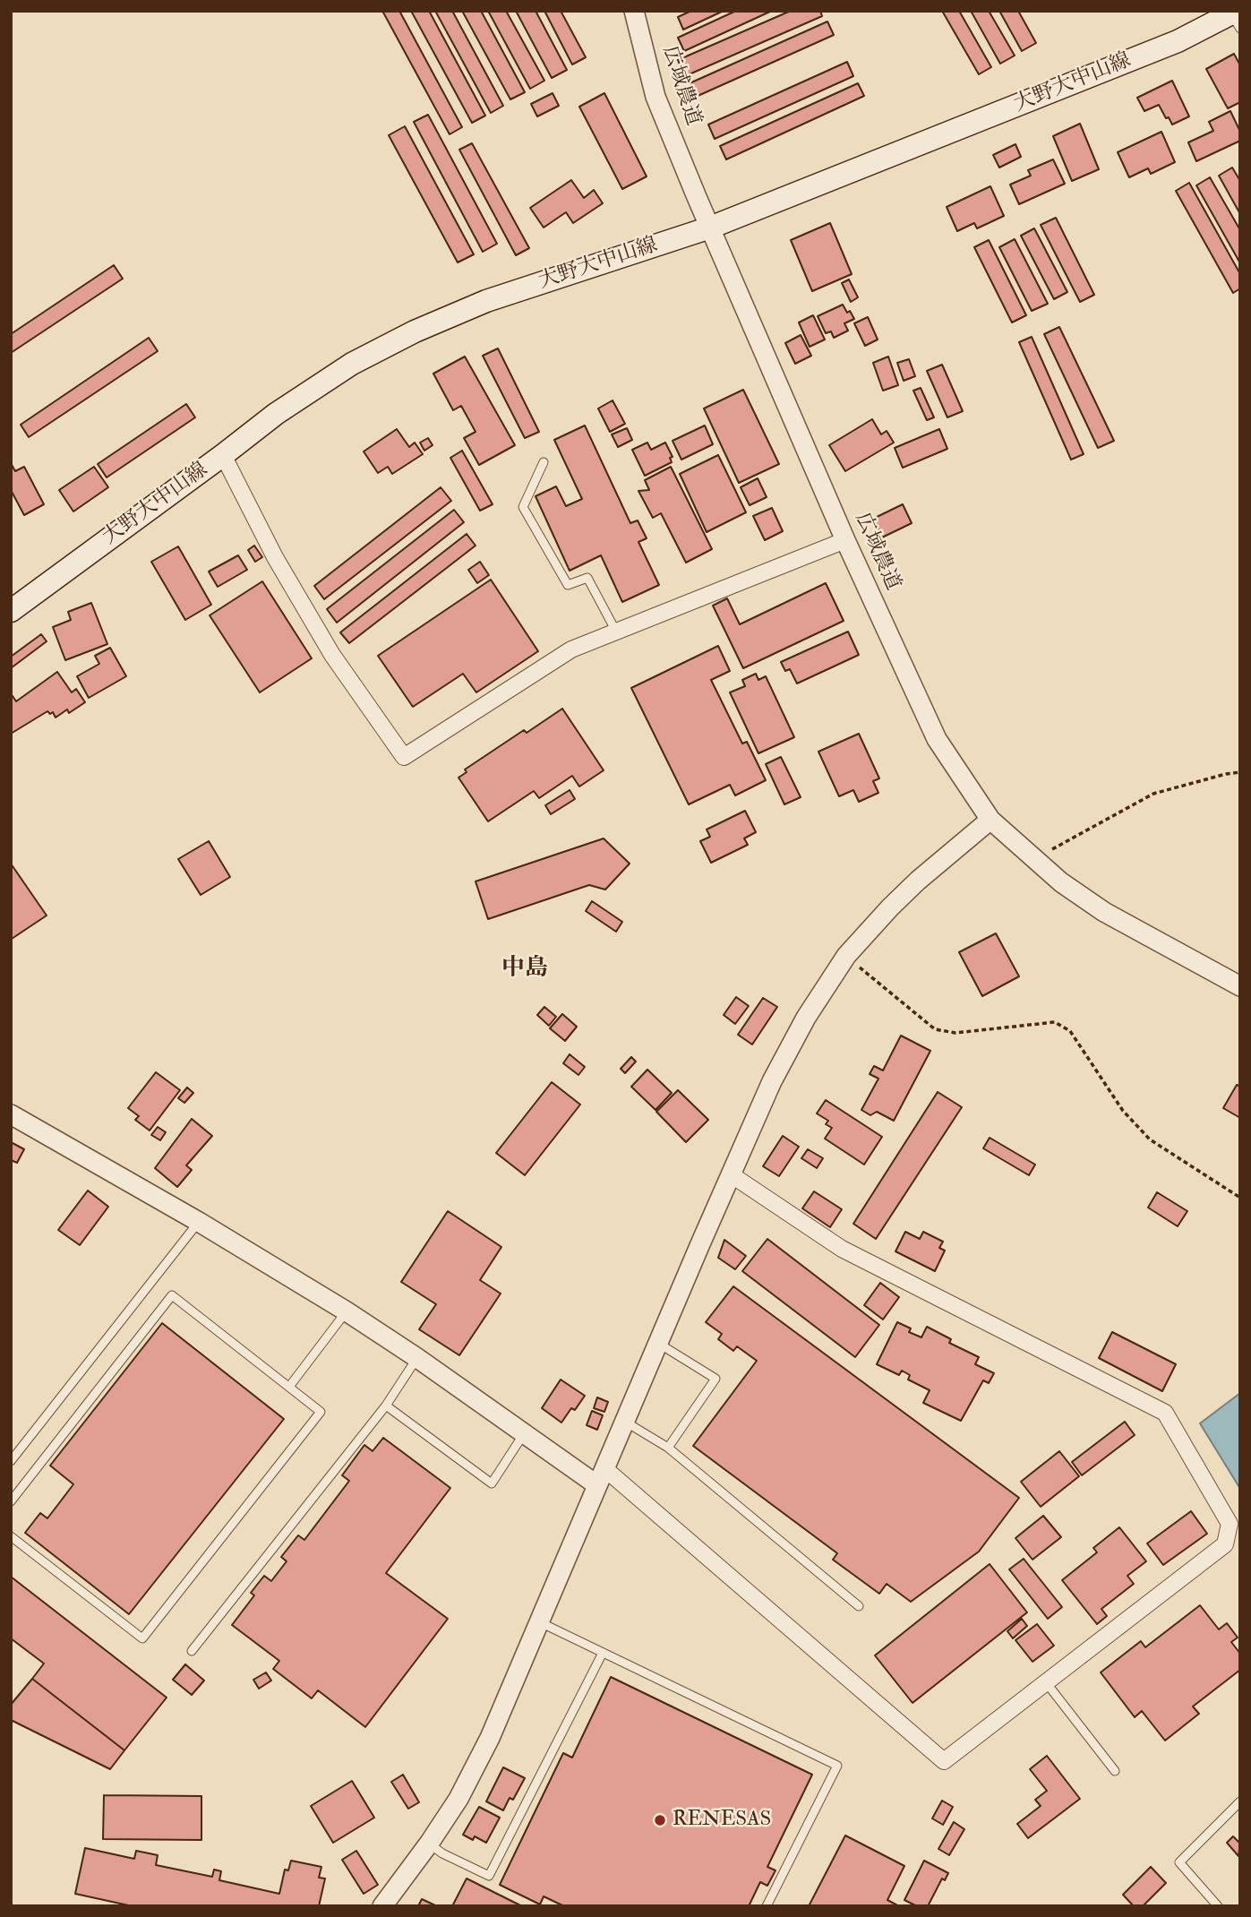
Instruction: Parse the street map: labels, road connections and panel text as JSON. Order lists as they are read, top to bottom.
{
  "streets": {
    "main road": ["大野大中山線"],
    "street": ["広域農道"]
  },
  "crossings": [
    ["大野大中山線", "広域農道"]
  ],
  "districts": ["中島"],
  "places": ["RENESAS"]
}
